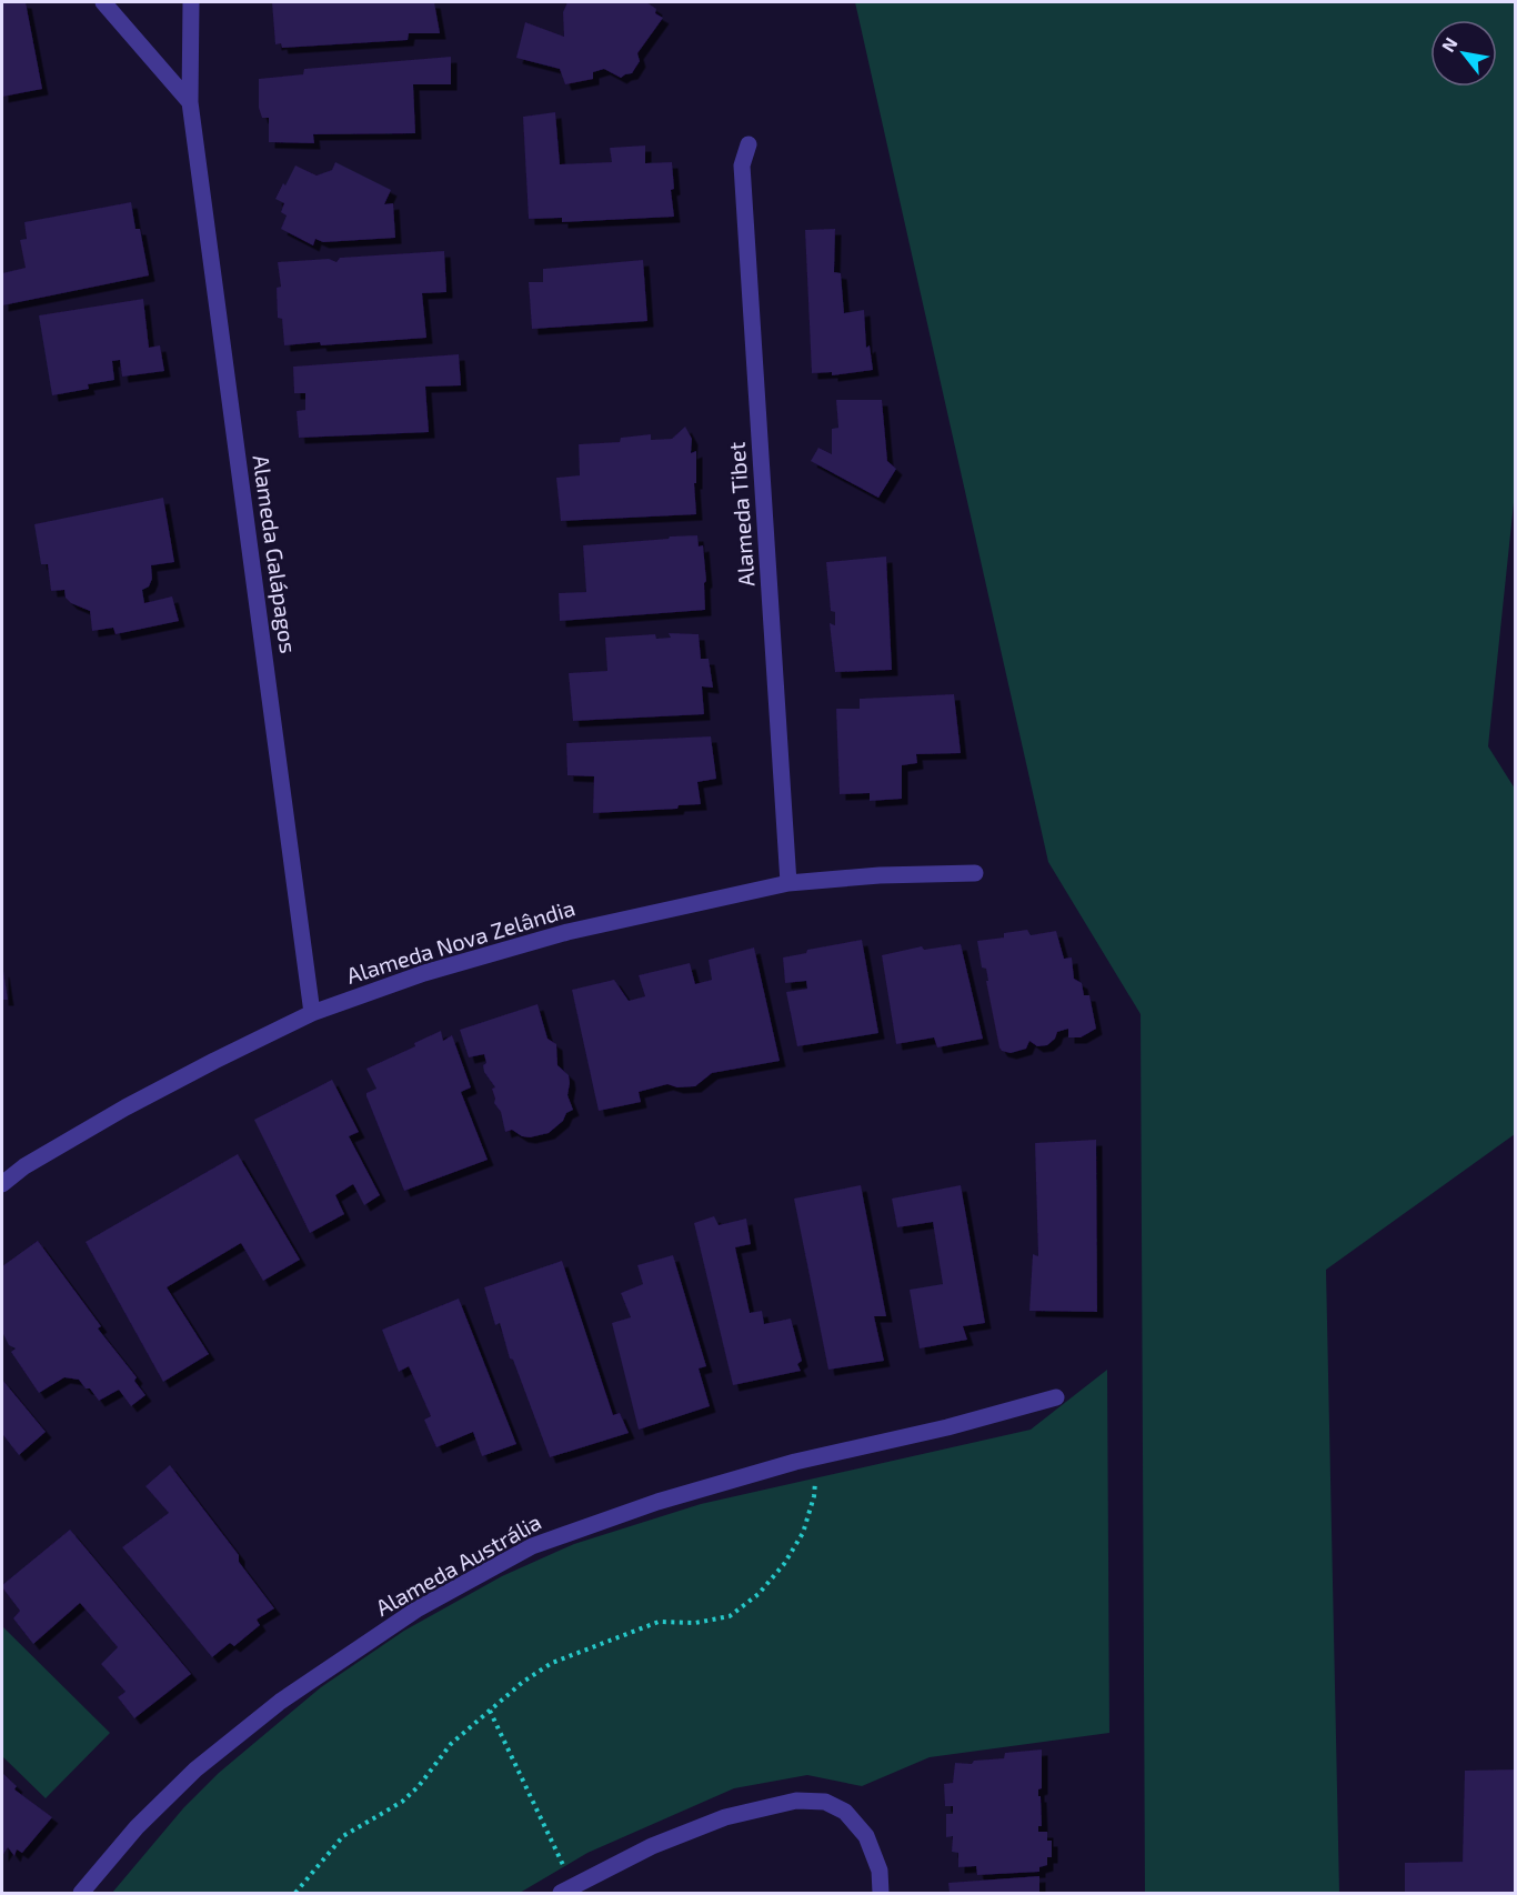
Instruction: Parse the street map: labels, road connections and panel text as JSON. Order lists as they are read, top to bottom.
{
  "streets": {
    "street": [
      "Alameda Tibet",
      "Alameda Galápagos",
      "Alameda Nova Zelândia",
      "Alameda Austrália"
    ]
  },
  "crossings": [
    ["Alameda Tibet", "Alameda Nova Zelândia"],
    ["Alameda Galápagos", "Alameda Nova Zelândia"]
  ],
  "north": "top left"
}
